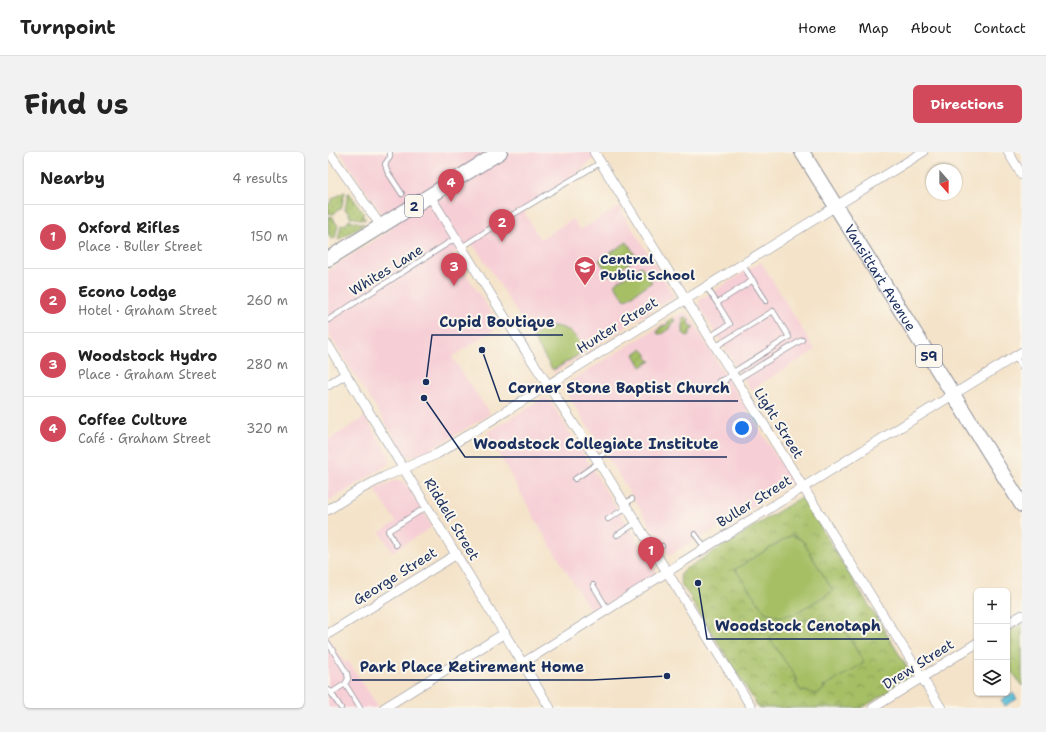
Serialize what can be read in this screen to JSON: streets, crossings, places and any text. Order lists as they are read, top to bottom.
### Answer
{
  "streets": {
    "main road": ["2", "Vansittart Avenue", "59"],
    "street": [
      "Hunter Street",
      "Light Street",
      "Buller Street",
      "Riddell Street",
      "George Street",
      "Drew Street"
    ],
    "lane": ["Whites Lane"]
  },
  "crossings": [
    ["Vansittart Avenue", "Hunter Street"],
    ["Vansittart Avenue", "Buller Street"],
    ["Hunter Street", "Light Street"],
    ["Hunter Street", "Riddell Street"],
    ["Light Street", "Buller Street"],
    ["Light Street", "Drew Street"],
    ["Buller Street", "Riddell Street"],
    ["Riddell Street", "George Street"]
  ],
  "places": {
    "school or university": ["Central Public School"],
    "other": [
      "Corner Stone Baptist Church",
      "Cupid Boutique",
      "Woodstock Collegiate Institute",
      "Woodstock Cenotaph",
      "Park Place Retirement Home"
    ]
  },
  "north": "bottom",
  "page": {
    "header": "Turnpoint",
    "nav": [
      "Home",
      "Map",
      "About",
      "Contact"
    ],
    "title": "Find us",
    "buttons": "Directions",
    "heading": ["Nearby", "4 results"],
    "pins": [
      "4",
      "2",
      "3",
      "1"
    ],
    "list": [
      {
        "mark": "1",
        "name": "Oxford Rifles",
        "note": "Place · Buller Street",
        "value": "150 m"
      },
      {
        "mark": "2",
        "name": "Econo Lodge",
        "note": "Hotel · Graham Street",
        "value": "260 m"
      },
      {
        "mark": "3",
        "name": "Woodstock Hydro",
        "note": "Place · Graham Street",
        "value": "280 m"
      },
      {
        "mark": "4",
        "name": "Coffee Culture",
        "note": "Café · Graham Street",
        "value": "320 m"
      }
    ],
    "map_buttons": ["+", "−"]
  }
}
